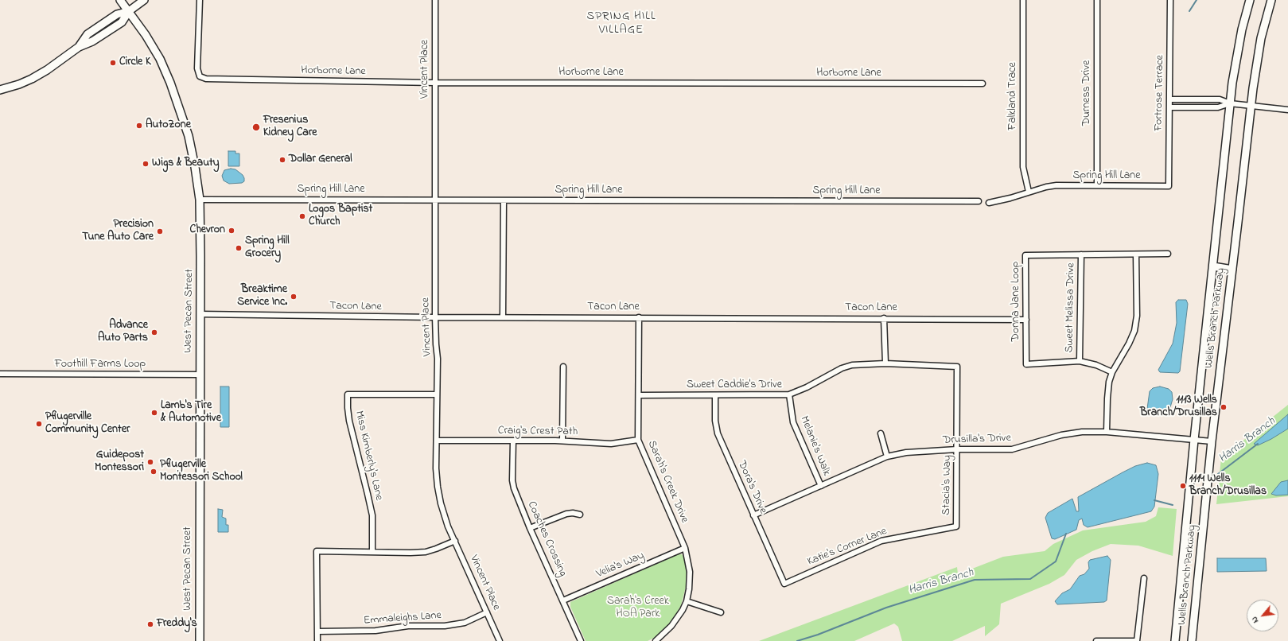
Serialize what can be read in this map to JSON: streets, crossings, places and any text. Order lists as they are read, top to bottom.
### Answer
{
  "streets": {
    "main road": ["West Pecan Street", "Wells Branch Parkway"],
    "street": [
      "Vincent Place",
      "Horborne Lane",
      "Durness Drive",
      "Fortrose Terrace",
      "Falkland Trace",
      "Spring Hill Lane",
      "Donna Jane Loop",
      "Tacon Lane",
      "Sweet Melissa Drive",
      "Foothill Farms Loop",
      "Sweet Caddie's Drive",
      "Craig's Crest Path",
      "Drusilla's Drive",
      "Melanie's Walk",
      "Miss Kimberly's Lane",
      "Sarah's Creek Drive",
      "Stacia's Way",
      "Dora's Drive",
      "Coaches Crossing",
      "Katie's Corner Lane",
      "Velia's Way",
      "Emmaleighs Lane"
    ]
  },
  "crossings": [
    ["Vincent Place", "Horborne Lane"],
    ["Vincent Place", "Spring Hill Lane"],
    ["Vincent Place", "Tacon Lane"],
    ["Vincent Place", "Craig's Crest Path"],
    ["Vincent Place", "Miss Kimberly's Lane"],
    ["Vincent Place", "Emmaleighs Lane"],
    ["Durness Drive", "Spring Hill Lane"],
    ["Fortrose Terrace", "Spring Hill Lane"],
    ["Falkland Trace", "Spring Hill Lane"],
    ["Spring Hill Lane", "West Pecan Street"],
    ["Donna Jane Loop", "Tacon Lane"],
    ["Donna Jane Loop", "Sweet Melissa Drive"],
    ["Tacon Lane", "West Pecan Street"],
    ["Tacon Lane", "Sarah's Creek Drive"],
    ["West Pecan Street", "Foothill Farms Loop"],
    ["Wells Branch Parkway", "Drusilla's Drive"],
    ["Sweet Caddie's Drive", "Melanie's Walk"],
    ["Sweet Caddie's Drive", "Sarah's Creek Drive"],
    ["Sweet Caddie's Drive", "Stacia's Way"],
    ["Sweet Caddie's Drive", "Dora's Drive"],
    ["Craig's Crest Path", "Sarah's Creek Drive"],
    ["Craig's Crest Path", "Coaches Crossing"],
    ["Drusilla's Drive", "Melanie's Walk"],
    ["Drusilla's Drive", "Stacia's Way"],
    ["Drusilla's Drive", "Dora's Drive"],
    ["Sarah's Creek Drive", "Velia's Way"],
    ["Stacia's Way", "Katie's Corner Lane"],
    ["Dora's Drive", "Katie's Corner Lane"],
    ["Coaches Crossing", "Velia's Way"]
  ],
  "districts": ["SPRING HILL VILLAGE"],
  "water": ["Harris Branch"],
  "parks": ["Sarah's Creek HOA Park"],
  "places": [
    "Circle K",
    "AutoZone",
    "Fresenius Kidney Care",
    "Dollar General",
    "Wigs & Beauty",
    "Logos Baptist Church",
    "Chevron",
    "Precision Tune Auto Care",
    "Spring Hill Grocery",
    "Breaktime Service Inc.",
    "Advance Auto Parts",
    "1113 Wells Branch/Drusillas",
    "Lamb's Tire & Automotive",
    "Pflugerville Community Center",
    "Guidepost Montessori",
    "Pflugerville Montessori School",
    "1114 Wells Branch/Drusillas",
    "Freddy's"
  ],
  "north": "bottom left"
}
